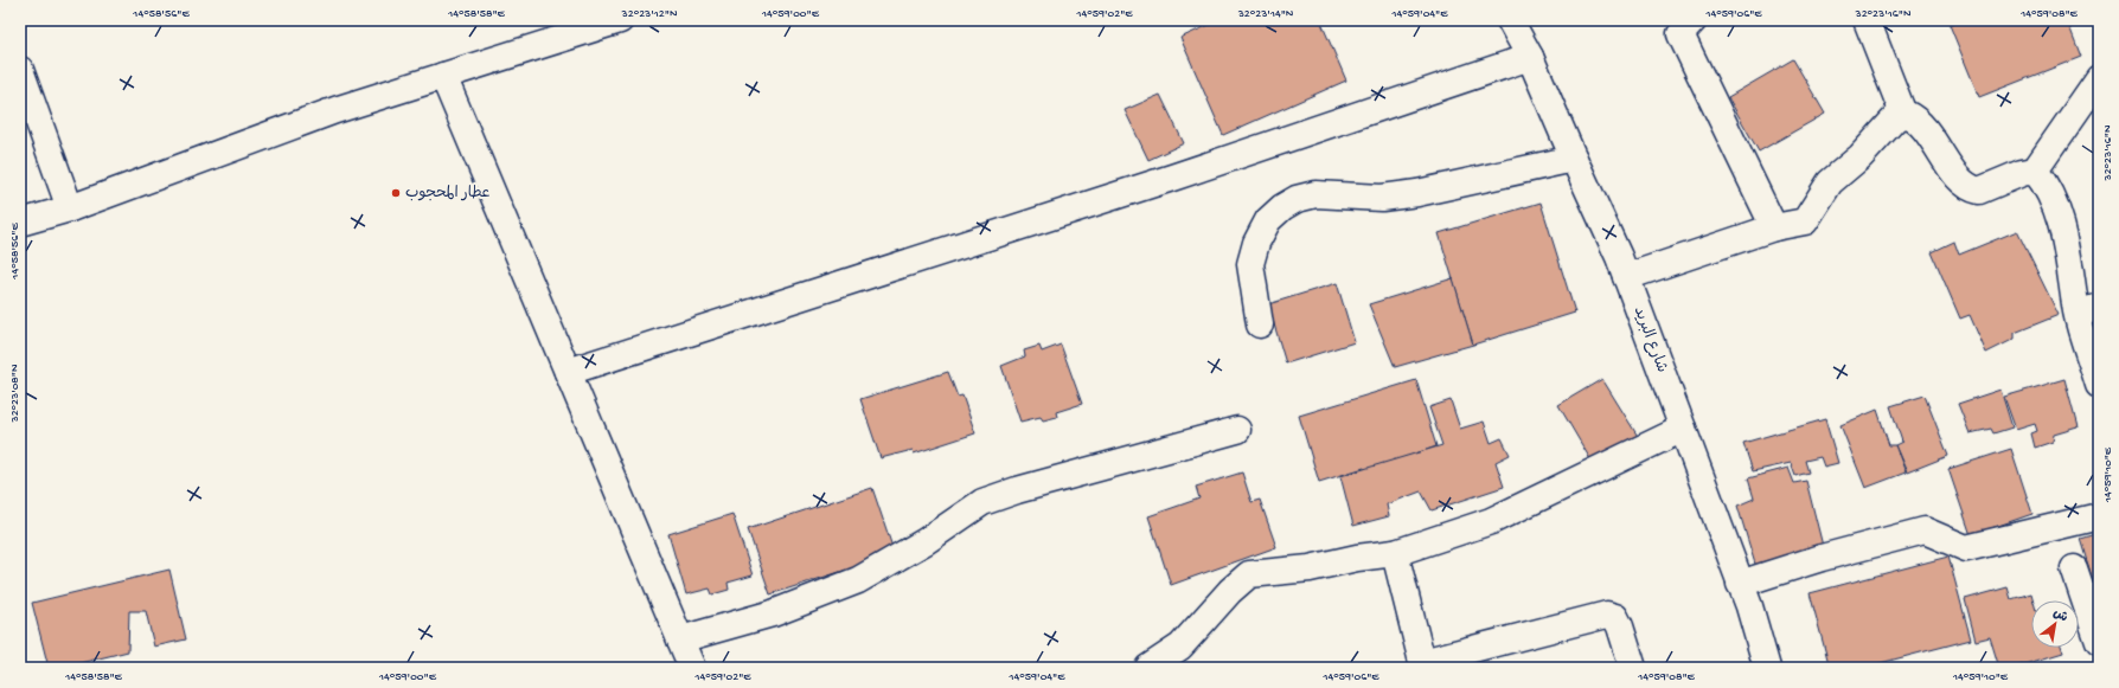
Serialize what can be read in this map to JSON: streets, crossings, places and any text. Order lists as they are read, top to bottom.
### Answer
{
  "streets": {
    "street": ["شارع البريد"]
  },
  "places": ["عطار المحجوب"],
  "north": "top right",
  "coordinates": [
    "14°58'56\"E",
    "14°58'58\"E",
    "32°23'12\"N",
    "14°59'00\"E",
    "14°59'02\"E",
    "32°23'14\"N",
    "14°59'04\"E",
    "14°59'06\"E",
    "32°23'16\"N",
    "14°59'08\"E",
    "32°23'08\"N",
    "14°59'10\"E"
  ]
}
